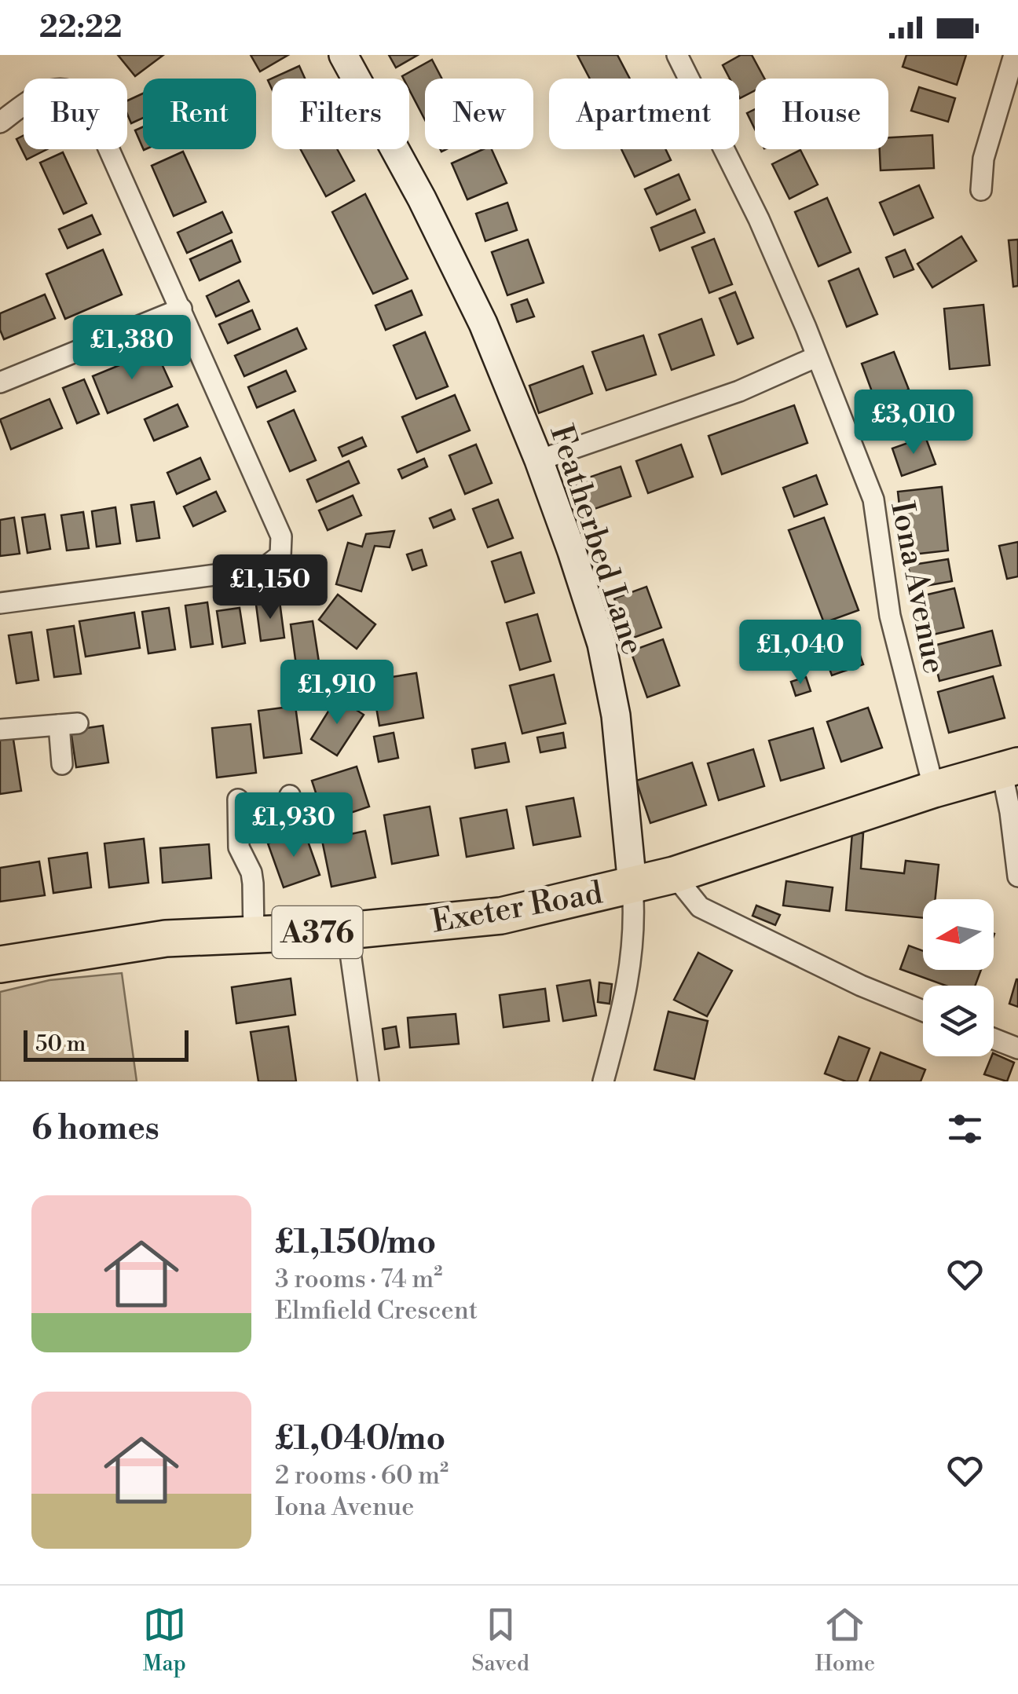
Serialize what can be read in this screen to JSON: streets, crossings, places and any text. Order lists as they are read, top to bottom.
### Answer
{
  "streets": {
    "highway": ["Exeter Road", "A376"],
    "street": ["Featherbed Lane", "Iona Avenue"]
  },
  "crossings": [
    ["Featherbed Lane", "Exeter Road"],
    ["Iona Avenue", "Exeter Road"]
  ],
  "scale_bar": "50 m",
  "north": "left",
  "page": {
    "status": "22:22",
    "chip": [
      "Buy",
      "Rent",
      "Filters",
      "New",
      "Apartment",
      "House"
    ],
    "price": [
      "£1,380",
      "£3,010",
      "£1,150",
      "£1,040",
      "£1,910",
      "£1,930"
    ],
    "scale": "50 m",
    "heading": "6 homes",
    "list": [
      {
        "name": "£1,150/mo",
        "note": "3 rooms · 74 m² · Elmfield Crescent"
      },
      {
        "name": "£1,040/mo",
        "note": "2 rooms · 60 m² · Iona Avenue"
      }
    ],
    "tabs": ["Map", "Saved", "Home"]
  }
}
